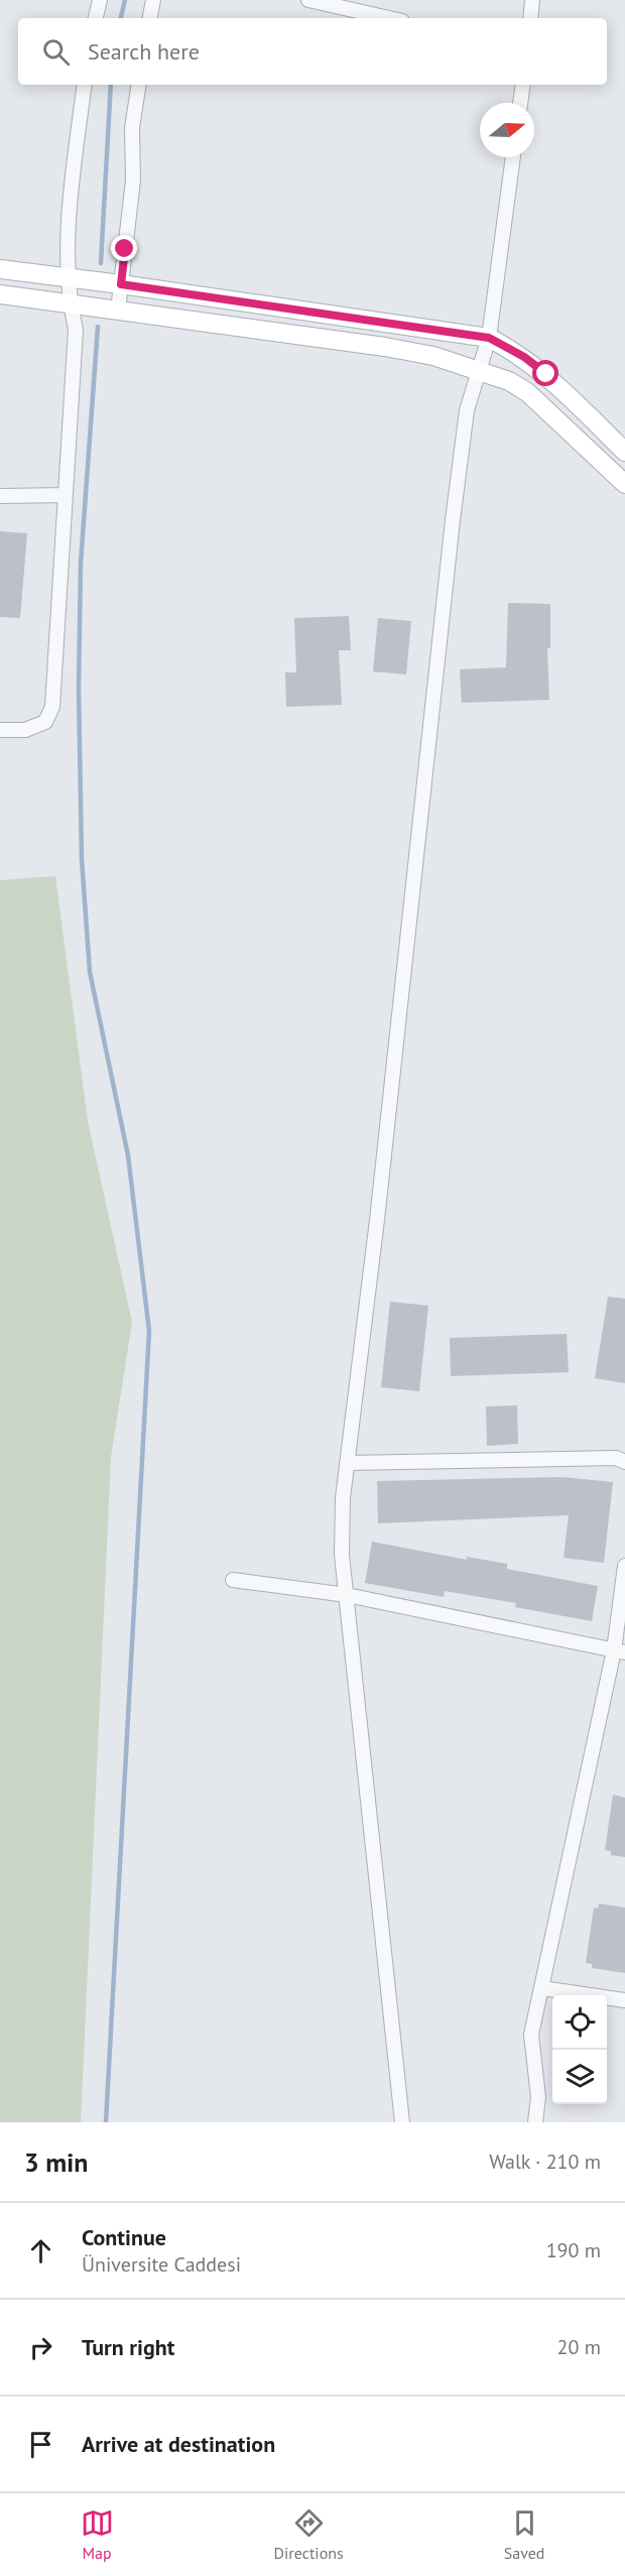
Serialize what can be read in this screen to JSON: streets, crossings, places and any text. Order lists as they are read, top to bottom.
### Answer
{
  "north": "right",
  "page": {
    "search": "Search here",
    "heading": ["3 min", "Walk · 210 m"],
    "list": [
      ["Continue", "Üniversite Caddesi", "190 m"],
      ["Turn right", "20 m"],
      "Arrive at destination"
    ],
    "nav": ["Map", "Directions", "Saved"]
  }
}
